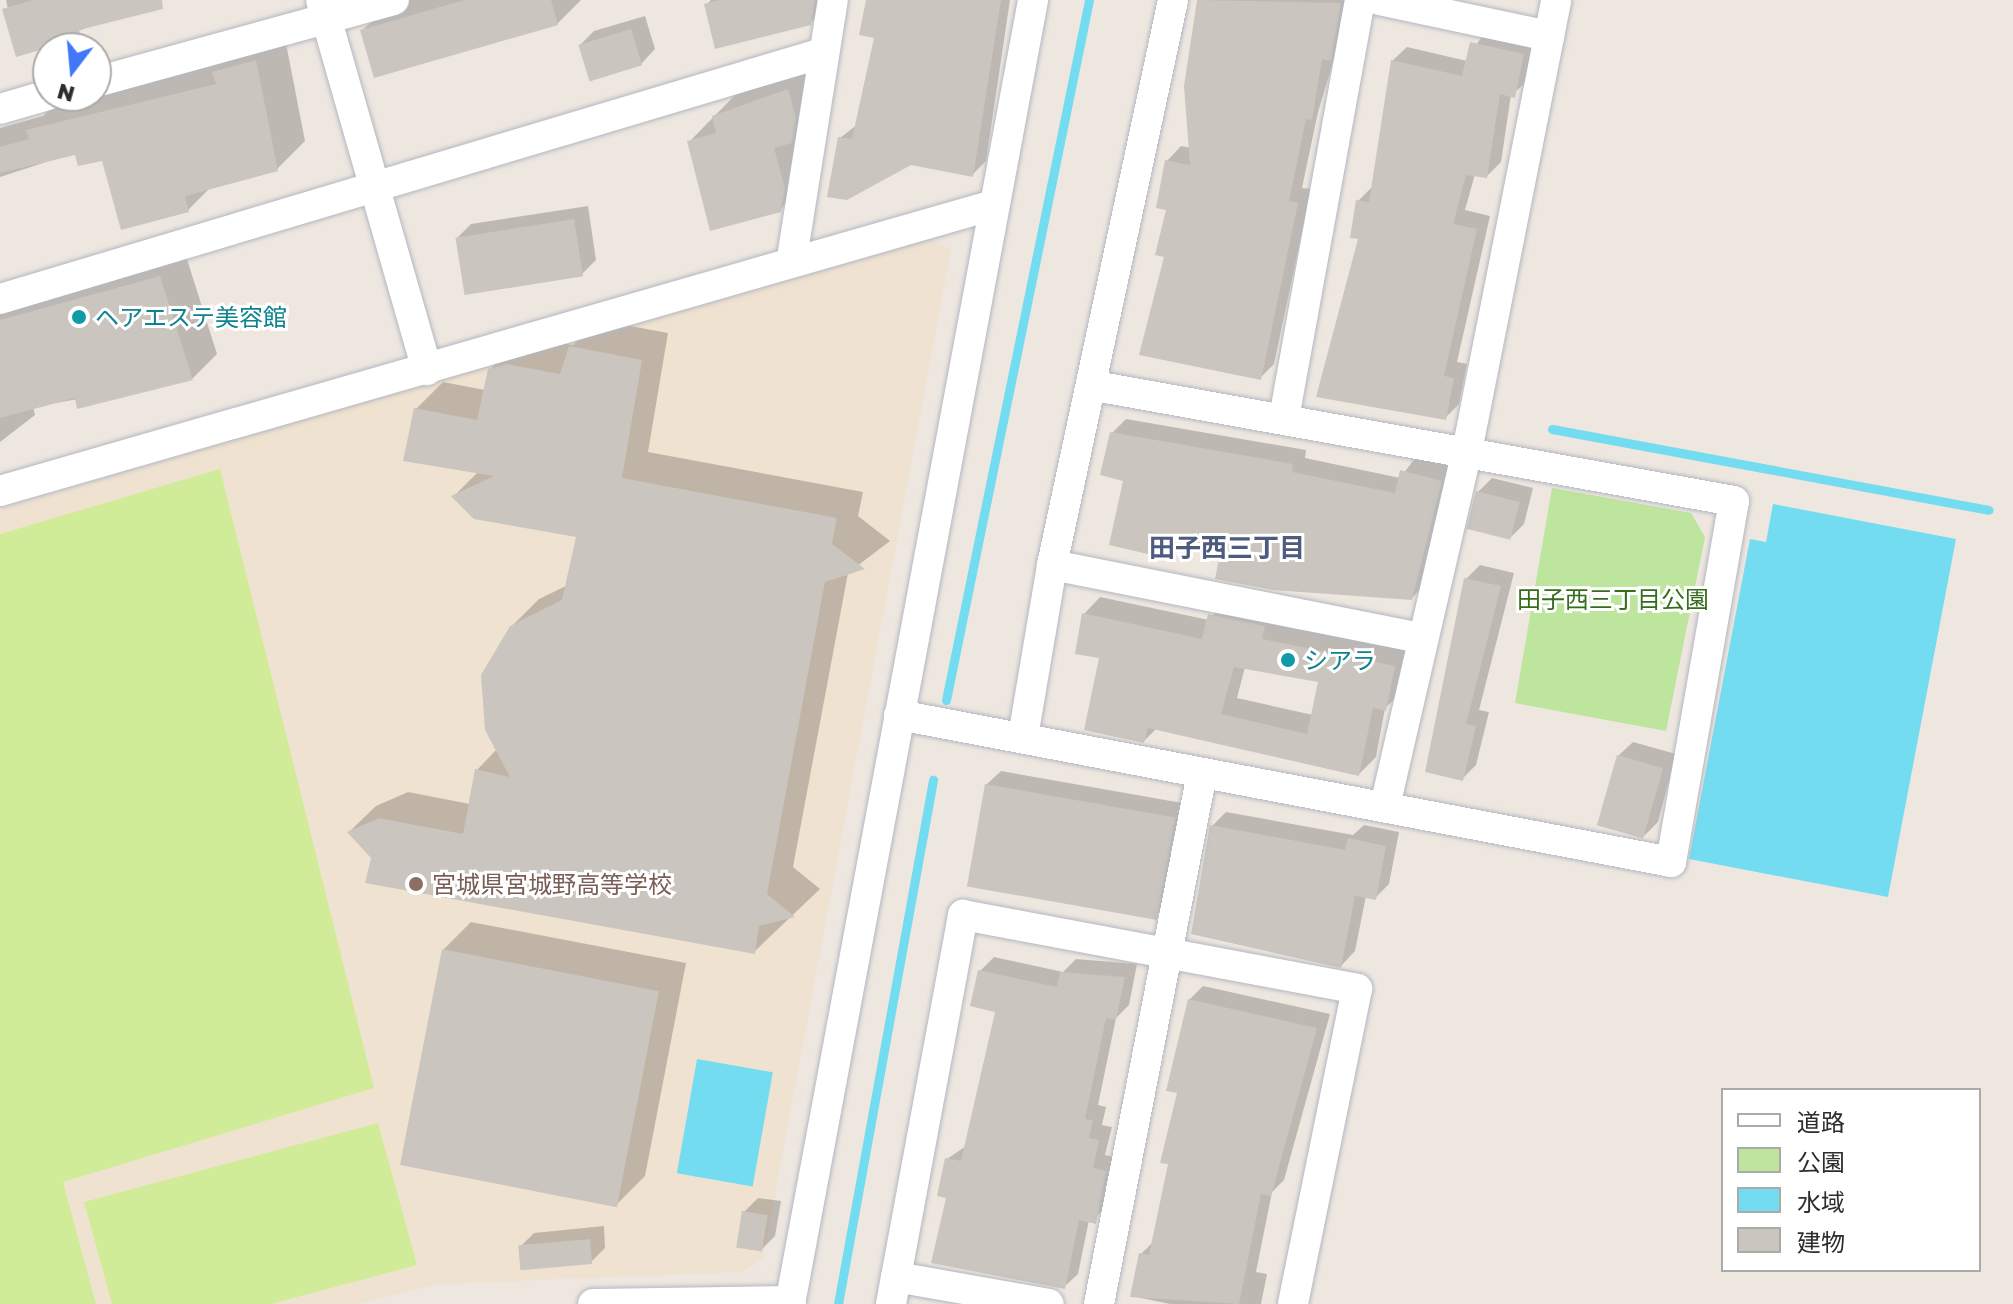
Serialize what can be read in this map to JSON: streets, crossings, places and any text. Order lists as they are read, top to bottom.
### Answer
{
  "districts": ["田子西三丁目"],
  "parks": ["田子西三丁目公園"],
  "places": ["ヘアエステ美容館", "シアラ", "宮城県宮城野高等学校"],
  "legend": [
    "道路",
    "公園",
    "水域",
    "建物"
  ],
  "north": "bottom"
}
